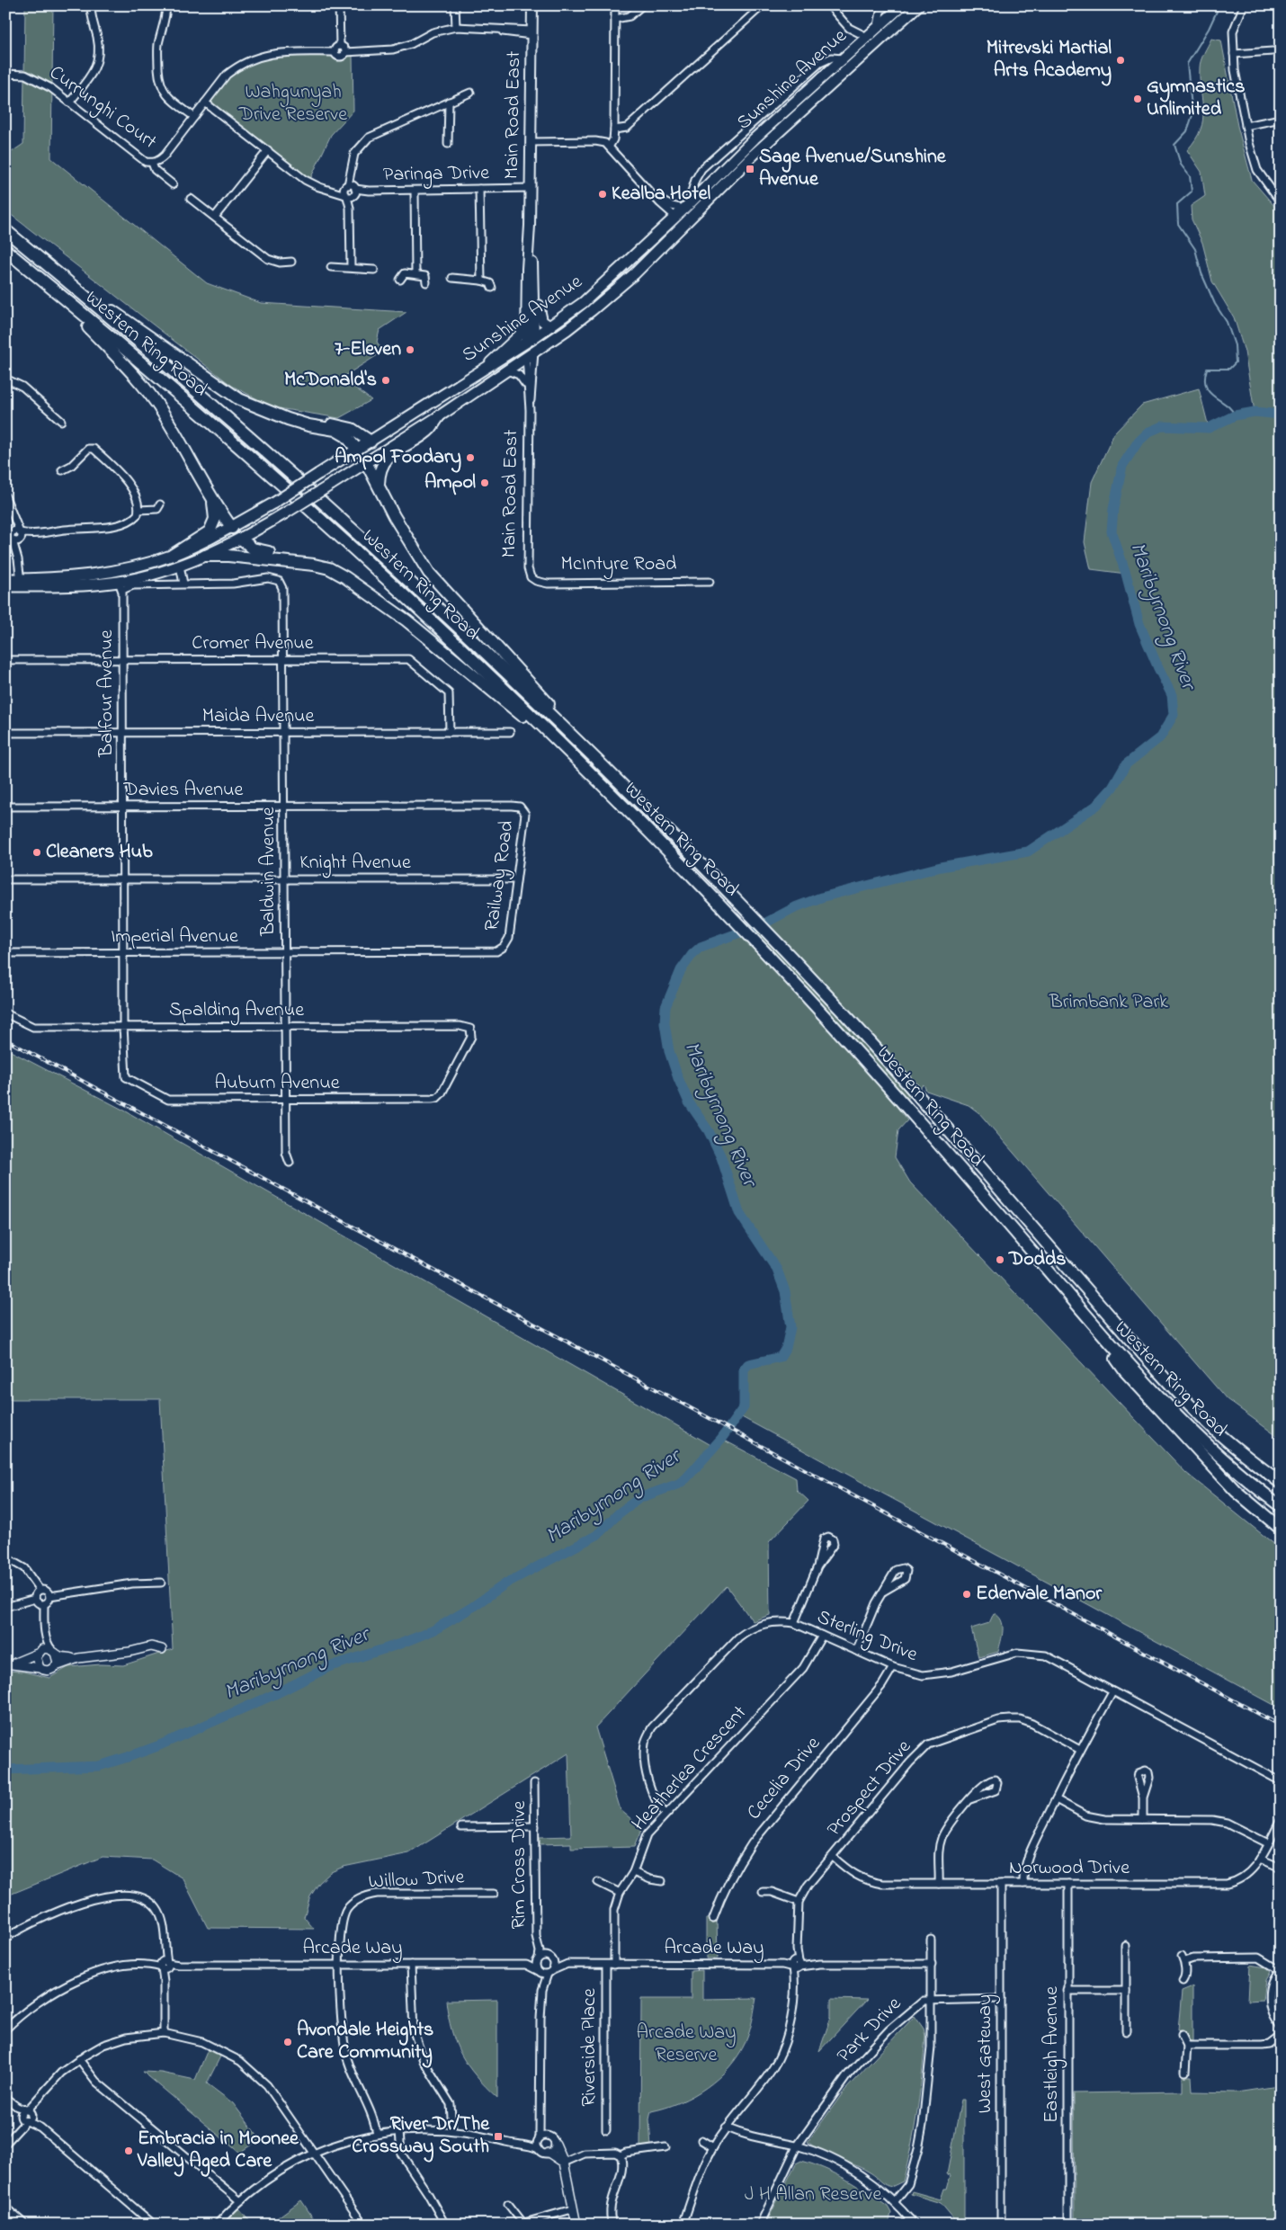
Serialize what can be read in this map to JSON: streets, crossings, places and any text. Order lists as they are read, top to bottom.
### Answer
{
  "streets": {
    "highway": ["Western Ring Road"],
    "main road": ["Sunshine Avenue", "Main Road East"],
    "street": [
      "Currunghi Court",
      "Paringa Drive",
      "McIntyre Road",
      "Cromer Avenue",
      "Balfour Avenue",
      "Maida Avenue",
      "Davies Avenue",
      "Knight Avenue",
      "Baldwin Avenue",
      "Railway Road",
      "Imperial Avenue",
      "Spalding Avenue",
      "Auburn Avenue",
      "Sterling Drive",
      "Heatherlea Crescent",
      "Cecelia Drive",
      "Prospect Drive",
      "Rim Cross Drive",
      "Norwood Drive",
      "Willow Drive",
      "Arcade Way",
      "Park Drive",
      "Riverside Place",
      "West Gateway",
      "Eastleigh Avenue"
    ]
  },
  "crossings": [
    ["Sunshine Avenue", "Main Road East"],
    ["Main Road East", "Paringa Drive"],
    ["Main Road East", "McIntyre Road"],
    ["Cromer Avenue", "Balfour Avenue"],
    ["Cromer Avenue", "Maida Avenue"],
    ["Cromer Avenue", "Baldwin Avenue"],
    ["Balfour Avenue", "Maida Avenue"],
    ["Balfour Avenue", "Davies Avenue"],
    ["Balfour Avenue", "Knight Avenue"],
    ["Balfour Avenue", "Imperial Avenue"],
    ["Balfour Avenue", "Spalding Avenue"],
    ["Balfour Avenue", "Auburn Avenue"],
    ["Maida Avenue", "Baldwin Avenue"],
    ["Davies Avenue", "Baldwin Avenue"],
    ["Davies Avenue", "Railway Road"],
    ["Knight Avenue", "Baldwin Avenue"],
    ["Knight Avenue", "Railway Road"],
    ["Baldwin Avenue", "Imperial Avenue"],
    ["Baldwin Avenue", "Spalding Avenue"],
    ["Baldwin Avenue", "Auburn Avenue"],
    ["Railway Road", "Imperial Avenue"],
    ["Spalding Avenue", "Auburn Avenue"],
    ["Sterling Drive", "Heatherlea Crescent"],
    ["Sterling Drive", "Cecelia Drive"],
    ["Heatherlea Crescent", "Arcade Way"],
    ["Prospect Drive", "Norwood Drive"],
    ["Prospect Drive", "Arcade Way"],
    ["Rim Cross Drive", "Arcade Way"],
    ["Norwood Drive", "West Gateway"],
    ["Norwood Drive", "Eastleigh Avenue"],
    ["Willow Drive", "Arcade Way"],
    ["Arcade Way", "Riverside Place"]
  ],
  "water": ["Maribyrnong River"],
  "parks": [
    "Wahgunyah Drive Reserve",
    "Brimbank Park",
    "Arcade Way Reserve",
    "J H Allan Reserve"
  ],
  "places": {
    "other": [
      "Mitrevski Martial Arts Academy",
      "Gymnastics Unlimited",
      "Kealba Hotel",
      "7-Eleven",
      "McDonald's",
      "Ampol Foodary",
      "Ampol",
      "Cleaners Hub",
      "Dodds",
      "Edenvale Manor",
      "Avondale Heights Care Community",
      "Embracia in Moonee Valley Aged Care"
    ],
    "transit": ["Sage Avenue/Sunshine Avenue", "River Dr/The Crossway South"]
  }
}
